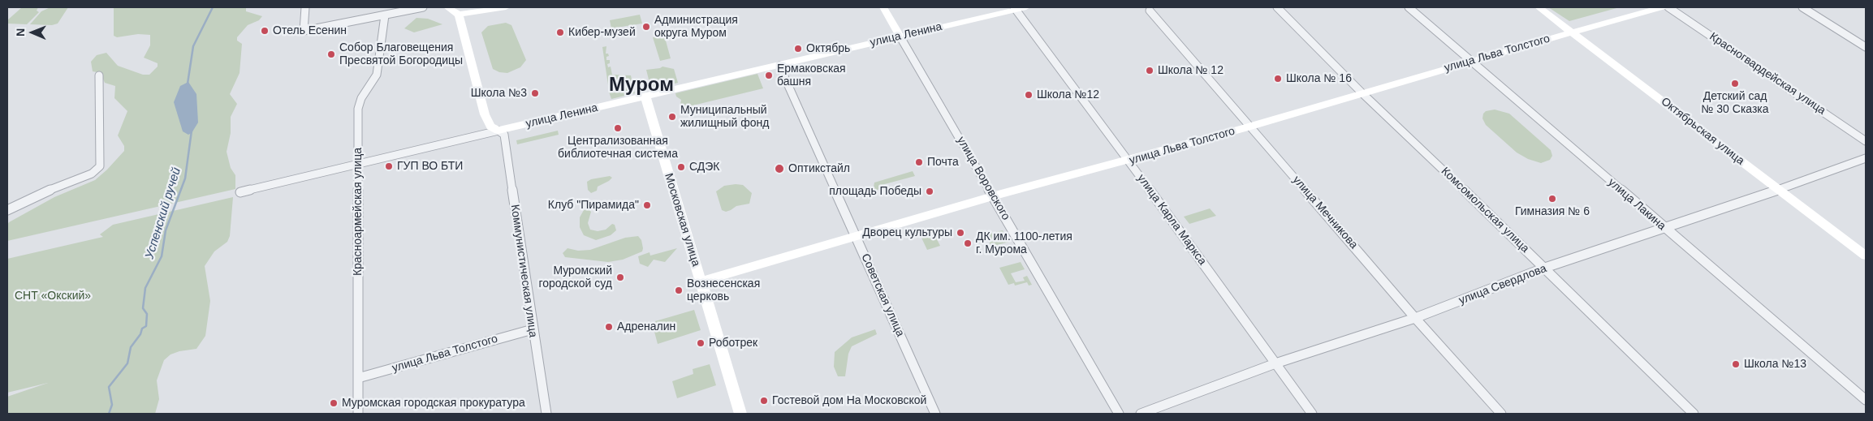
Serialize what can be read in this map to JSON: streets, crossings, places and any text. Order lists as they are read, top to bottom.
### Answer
{
  "streets": {
    "street": [
      "улица Ленина",
      "улица Льва Толстого",
      "Красногвардейская улица",
      "Октябрьская улица",
      "улица Воровского",
      "улица Лакина",
      "Комсомольская улица",
      "Красноармейская улица",
      "улица Мечникова",
      "Московская улица",
      "улица Карла Маркса",
      "Коммунистическая улица",
      "улица Свердлова",
      "Советская улица"
    ]
  },
  "crossings": [
    ["улица Ленина", "улица Воровского"],
    ["улица Ленина", "Красноармейская улица"],
    ["улица Ленина", "Московская улица"],
    ["улица Ленина", "улица Карла Маркса"],
    ["улица Ленина", "Коммунистическая улица"],
    ["улица Ленина", "Советская улица"],
    ["улица Льва Толстого", "Октябрьская улица"],
    ["улица Льва Толстого", "улица Воровского"],
    ["улица Льва Толстого", "улица Лакина"],
    ["улица Льва Толстого", "Комсомольская улица"],
    ["улица Льва Толстого", "Красноармейская улица"],
    ["улица Льва Толстого", "улица Мечникова"],
    ["улица Льва Толстого", "Московская улица"],
    ["улица Льва Толстого", "улица Карла Маркса"],
    ["улица Льва Толстого", "Коммунистическая улица"],
    ["улица Льва Толстого", "Советская улица"],
    ["Октябрьская улица", "улица Свердлова"],
    ["улица Лакина", "улица Свердлова"],
    ["Комсомольская улица", "улица Свердлова"],
    ["улица Мечникова", "улица Свердлова"],
    ["улица Карла Маркса", "улица Свердлова"]
  ],
  "districts": ["Муром"],
  "water": ["Успенский ручей"],
  "parks": ["СНТ «Окский»"],
  "places": [
    "Администрация округа Муром",
    "Отель Есенин",
    "Кибер-музей",
    "Октябрь",
    "Собор Благовещения Пресвятой Богородицы",
    "Школа № 12",
    "Ермаковская башня",
    "Школа № 16",
    "Детский сад № 30 Сказка",
    "Школа №3",
    "Школа №12",
    "Муниципальный жилищный фонд",
    "Централизованная библиотечная система",
    "Почта",
    "ГУП ВО БТИ",
    "СДЭК",
    "Оптикстайл",
    "площадь Победы",
    "Гимназия № 6",
    "Клуб \"Пирамида\"",
    "Дворец культуры",
    "ДК им. 1100-летия г. Мурома",
    "Муромский городской суд",
    "Вознесенская церковь",
    "Адреналин",
    "Роботрек",
    "Школа №13",
    "Гостевой дом На Московской",
    "Муромская городская прокуратура"
  ],
  "north": "left"
}
